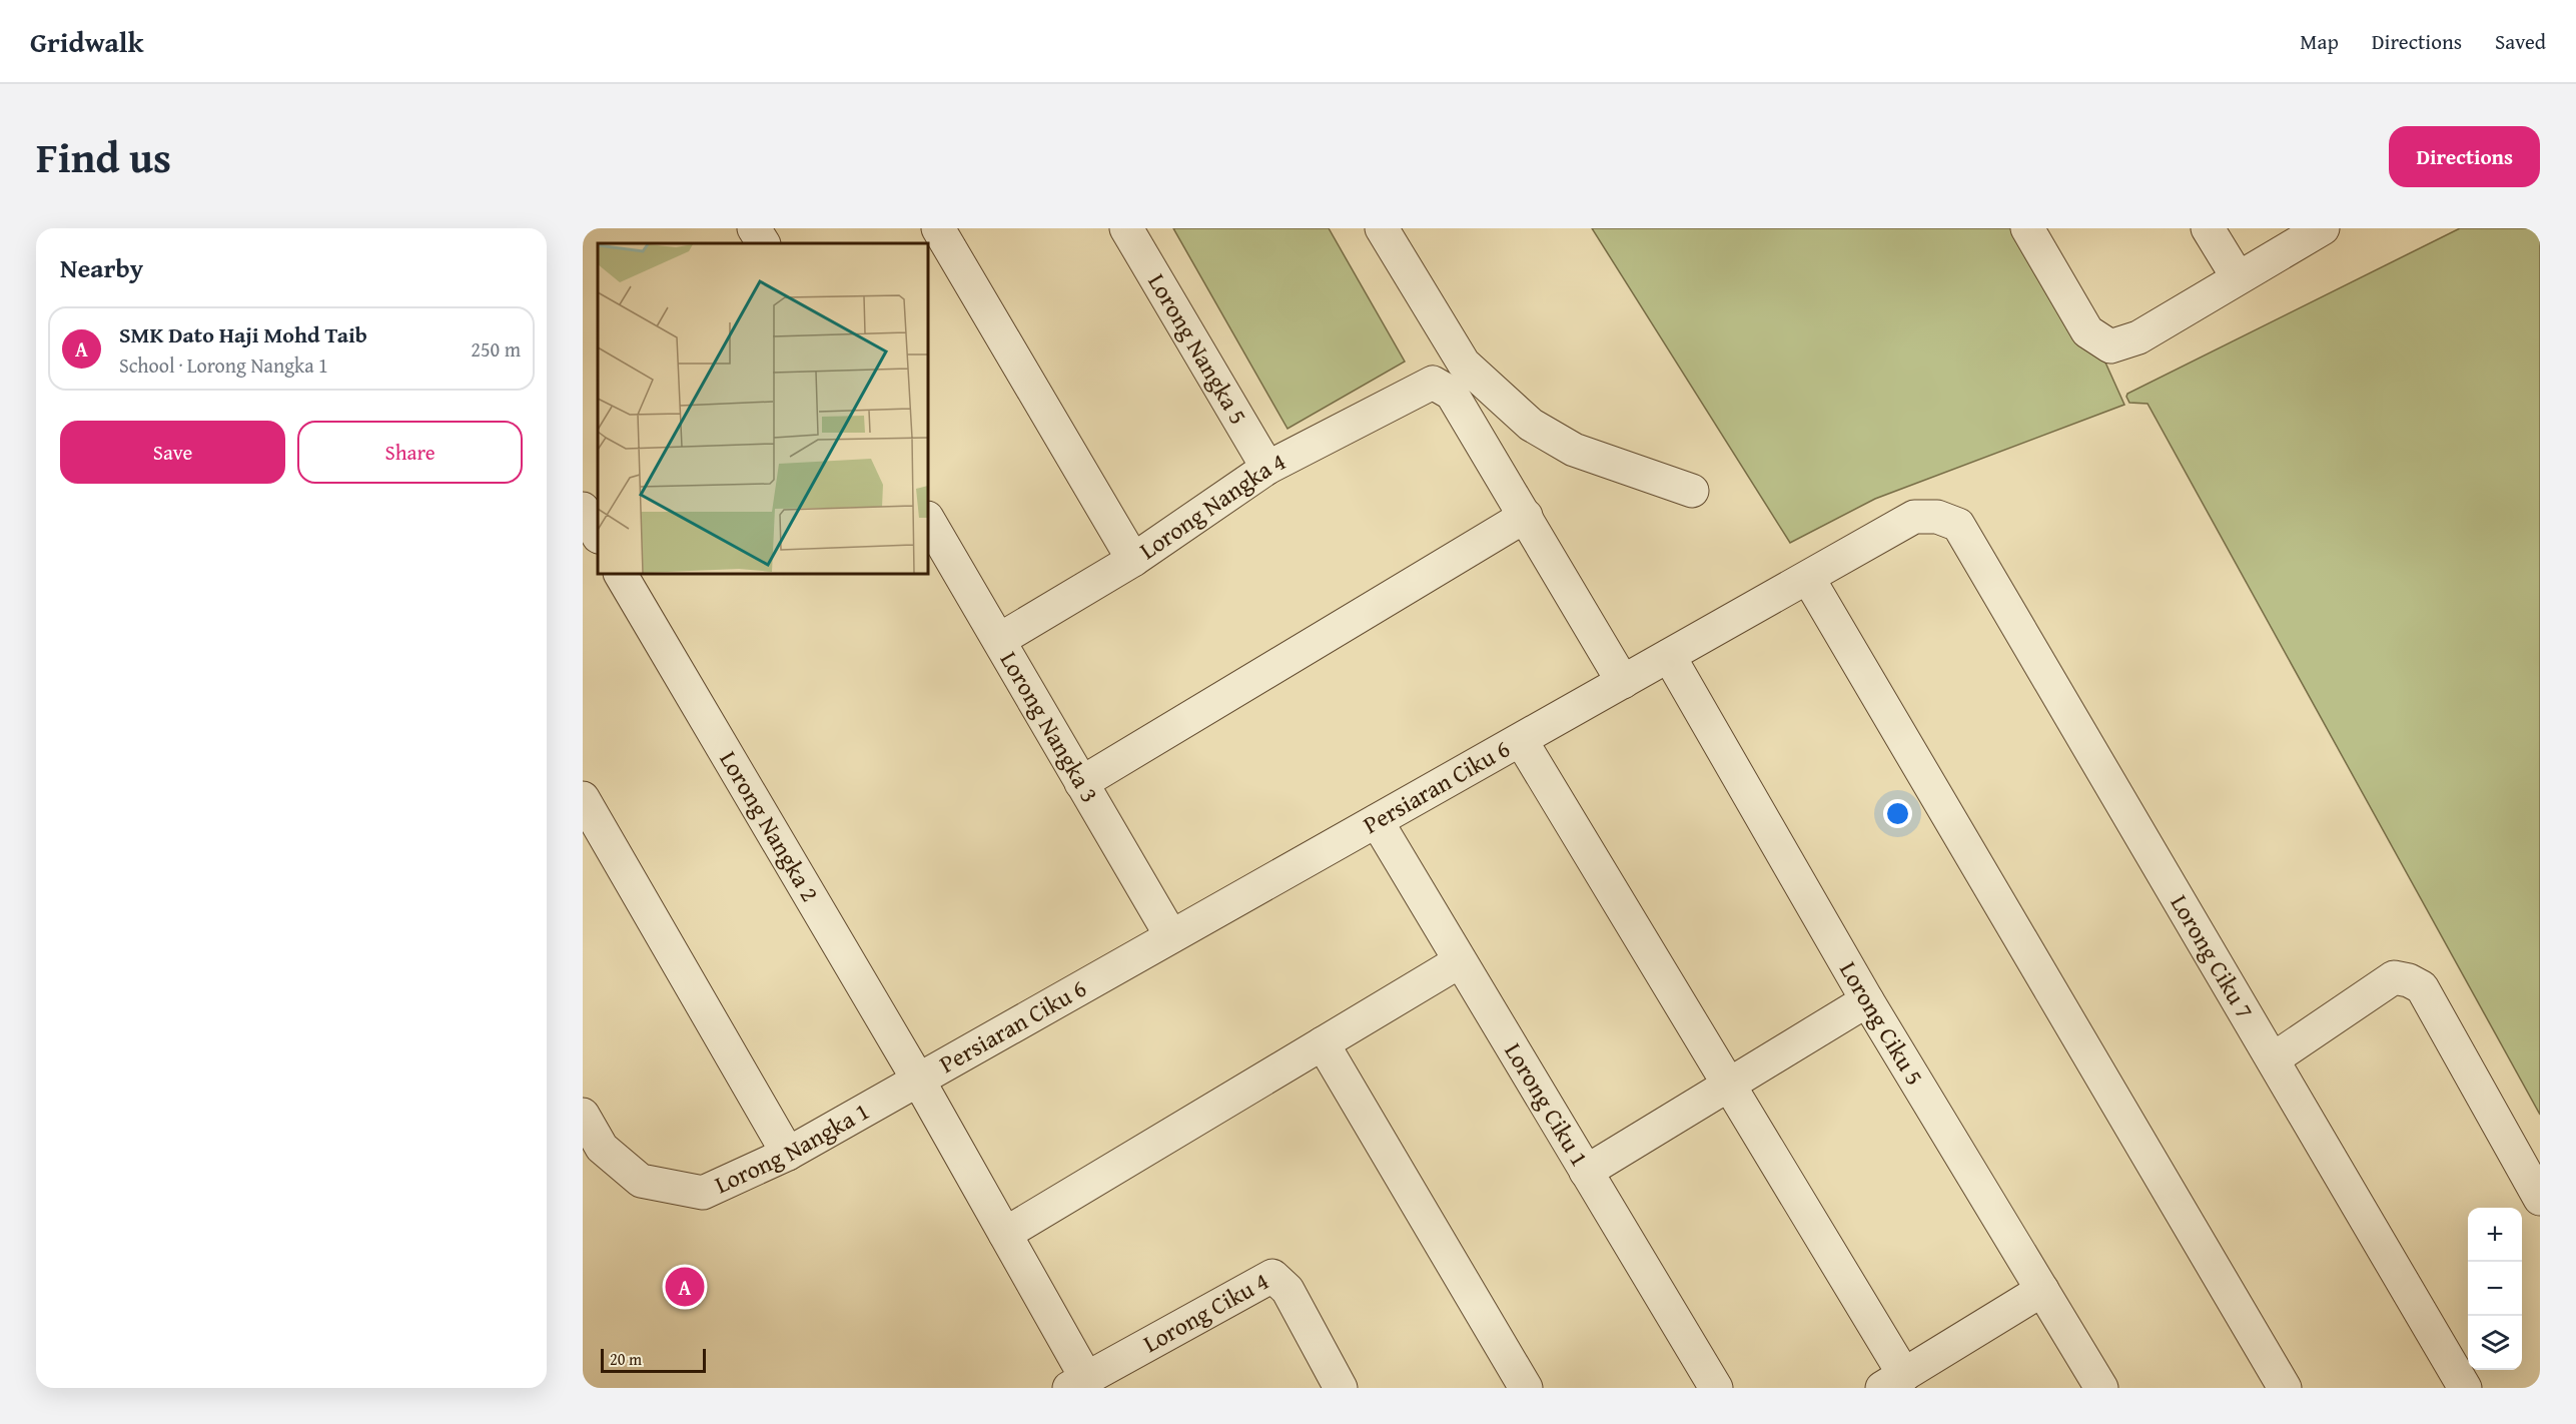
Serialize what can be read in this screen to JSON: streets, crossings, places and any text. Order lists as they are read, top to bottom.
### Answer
{
  "streets": {
    "street": [
      "Lorong Nangka 5",
      "Lorong Nangka 4",
      "Lorong Nangka 3",
      "Persiaran Ciku 6",
      "Lorong Nangka 2",
      "Lorong Ciku 7",
      "Lorong Ciku 5",
      "Lorong Ciku 1",
      "Lorong Nangka 1",
      "Lorong Ciku 4"
    ]
  },
  "crossings": [
    ["Lorong Nangka 5", "Lorong Nangka 4"],
    ["Lorong Nangka 4", "Lorong Nangka 3"],
    ["Lorong Nangka 3", "Persiaran Ciku 6"],
    ["Persiaran Ciku 6", "Lorong Nangka 2"],
    ["Persiaran Ciku 6", "Lorong Ciku 7"],
    ["Persiaran Ciku 6", "Lorong Ciku 5"],
    ["Persiaran Ciku 6", "Lorong Ciku 1"],
    ["Persiaran Ciku 6", "Lorong Nangka 1"],
    ["Lorong Nangka 2", "Lorong Nangka 1"],
    ["Lorong Nangka 2", "Lorong Ciku 4"]
  ],
  "scale_bar": "20 m",
  "page": {
    "header": "Gridwalk",
    "nav": ["Map", "Directions", "Saved"],
    "title": "Find us",
    "buttons": [
      "Directions",
      ["Save", "Share"]
    ],
    "heading": "Nearby",
    "list": [
      {
        "mark": "A",
        "name": "SMK Dato Haji Mohd Taib",
        "note": "School · Lorong Nangka 1",
        "value": "250 m"
      }
    ],
    "map_buttons": ["+", "−"],
    "pins": "A",
    "scale": "20 m"
  }
}
